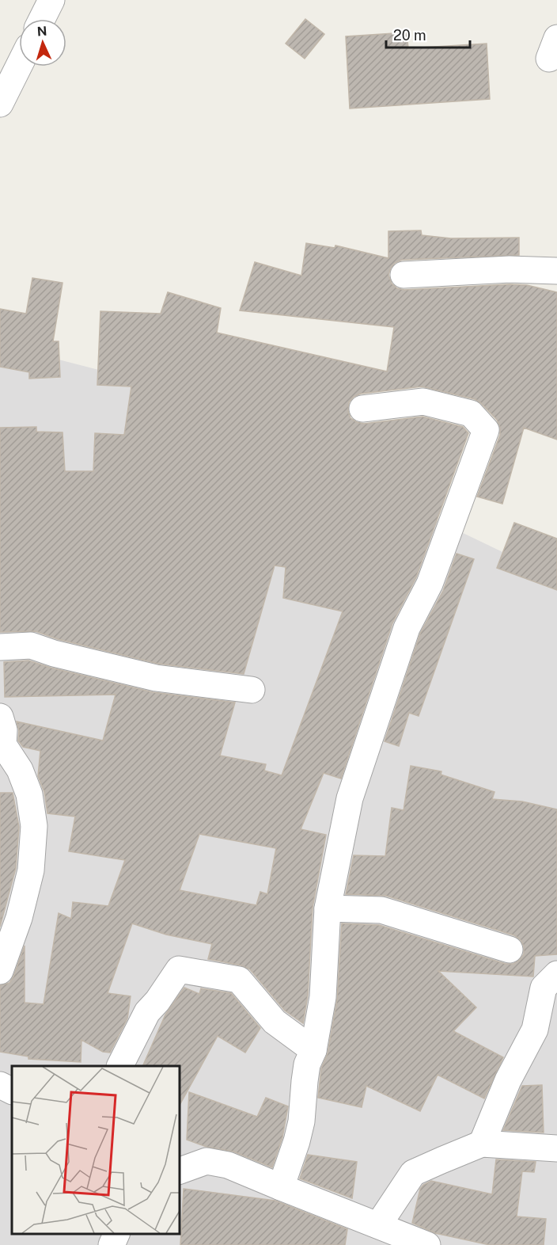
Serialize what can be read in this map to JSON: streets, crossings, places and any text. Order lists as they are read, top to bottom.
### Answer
{
  "scale_bar": "20 m",
  "north": "top"
}
